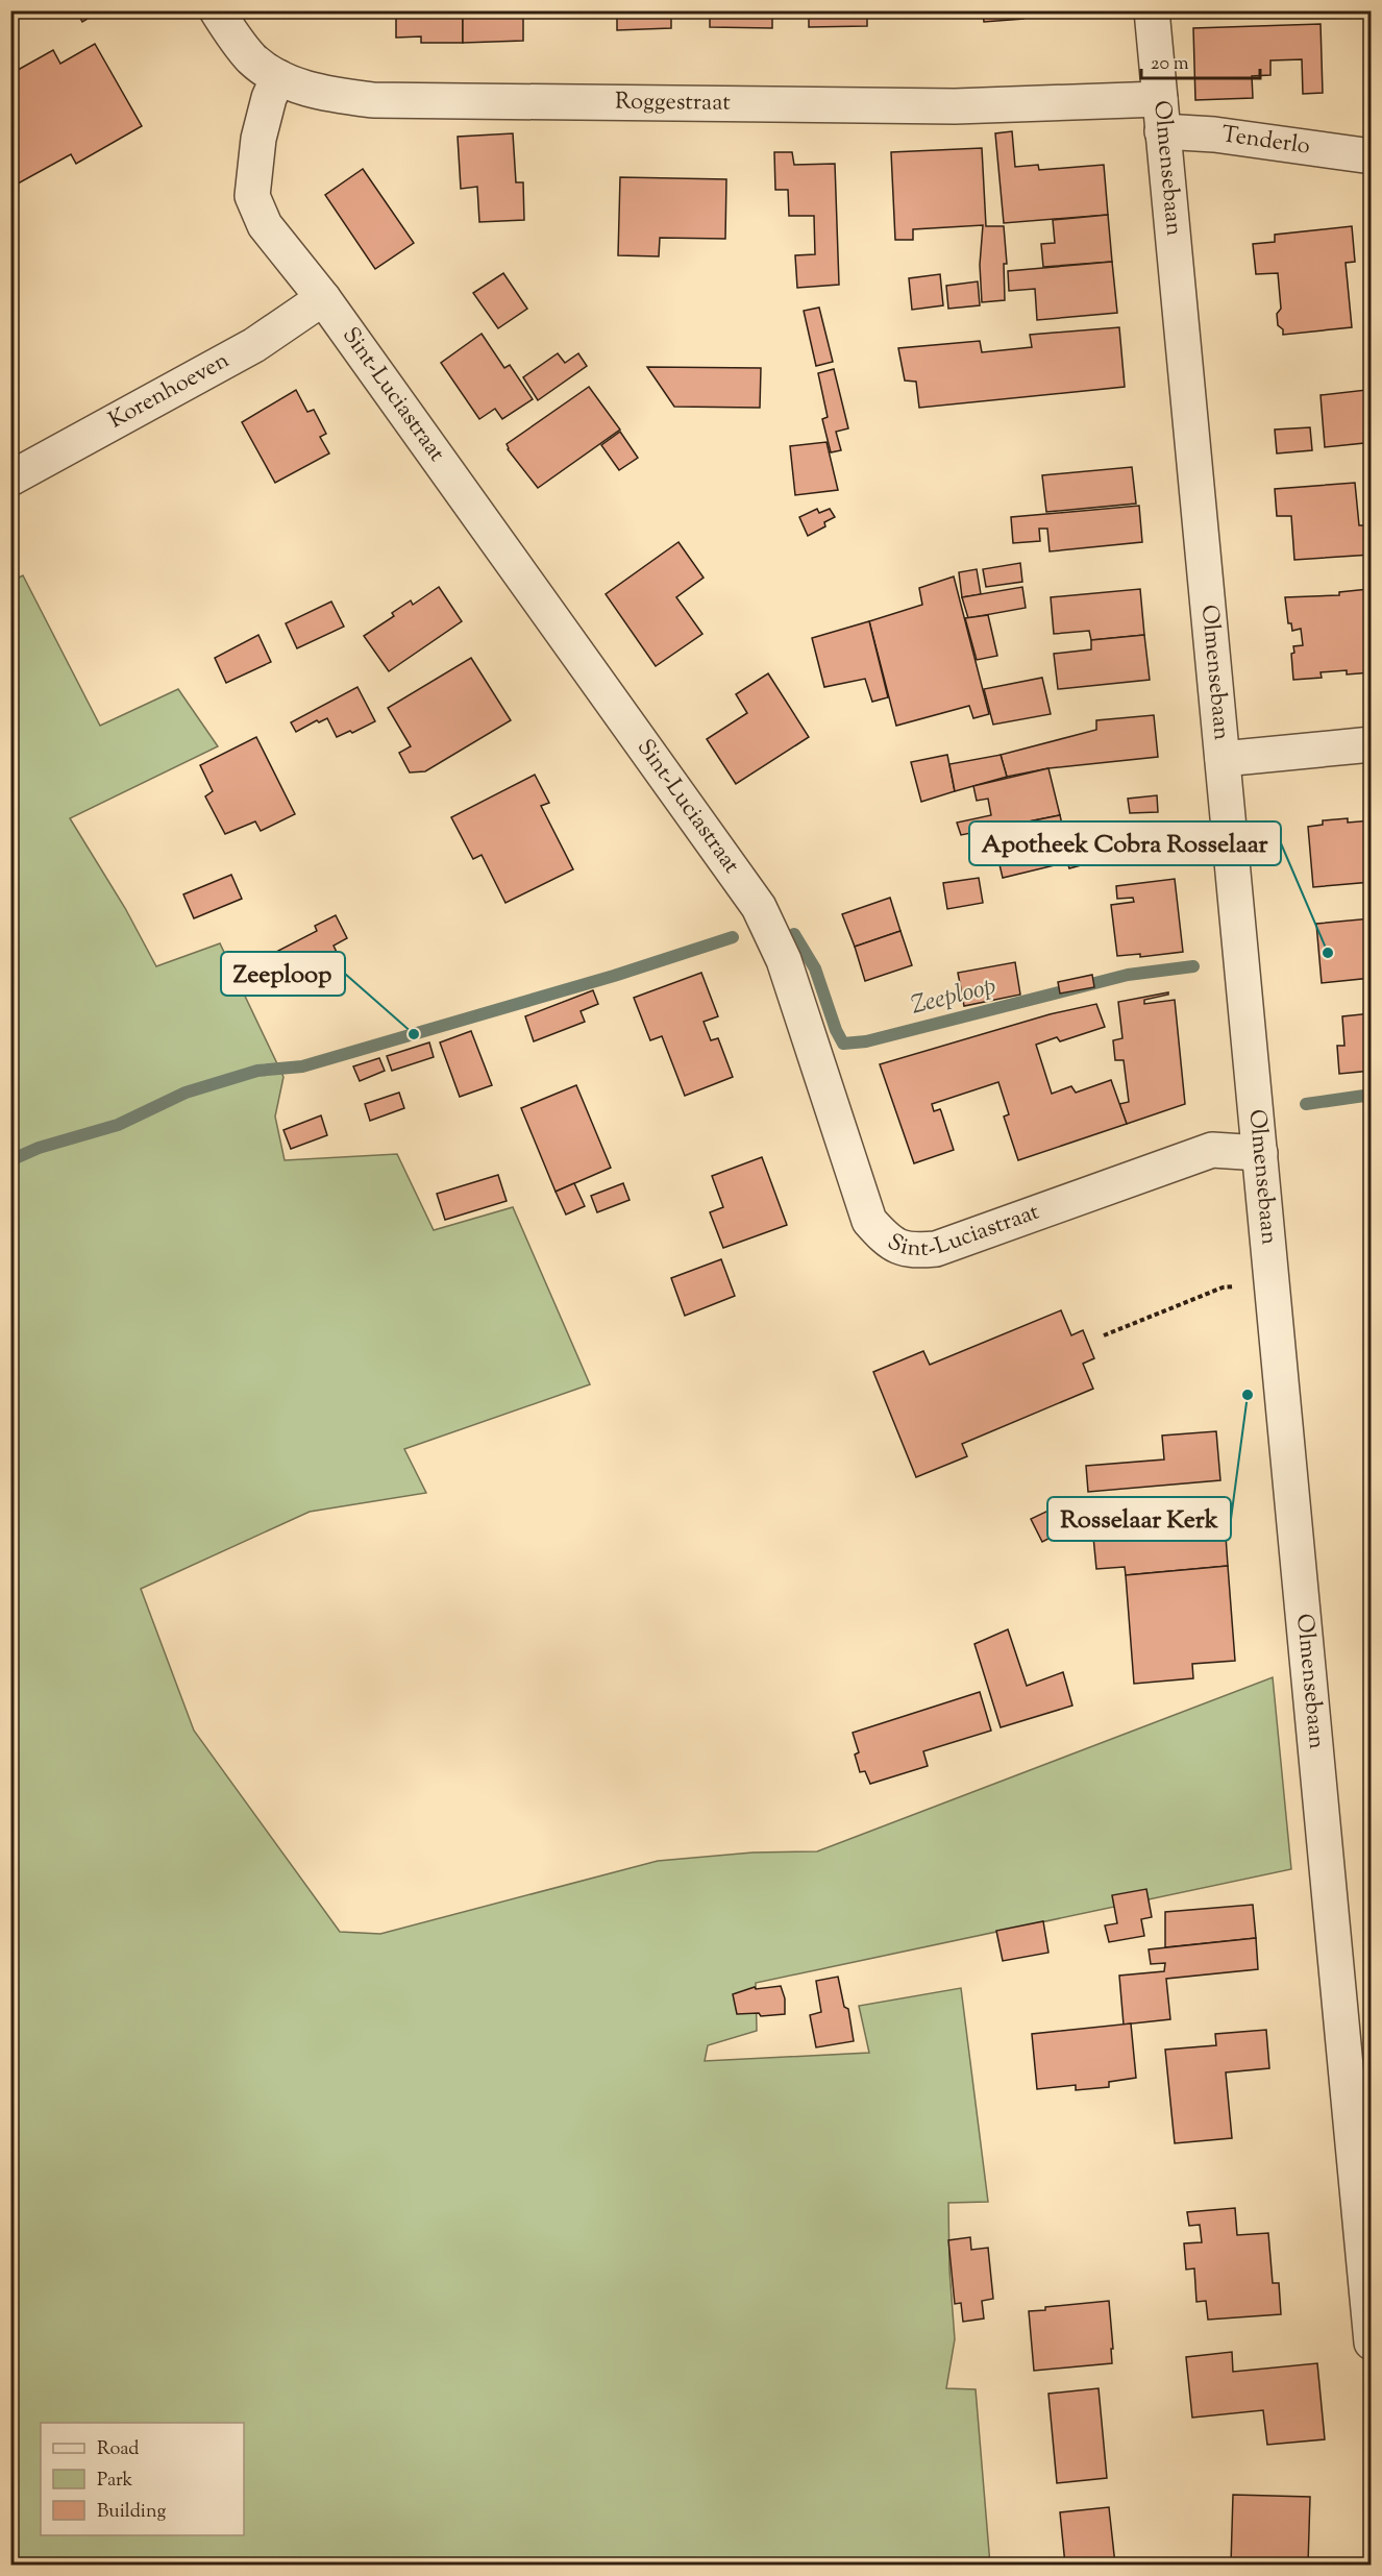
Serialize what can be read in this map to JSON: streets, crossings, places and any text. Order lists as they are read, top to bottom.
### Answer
{
  "streets": {
    "street": [
      "Roggestraat",
      "Tenderlo",
      "Olmensebaan",
      "Korenhoeven",
      "Sint-Luciastraat"
    ]
  },
  "crossings": [
    ["Roggestraat", "Tenderlo"],
    ["Roggestraat", "Olmensebaan"],
    ["Roggestraat", "Sint-Luciastraat"],
    ["Tenderlo", "Olmensebaan"],
    ["Olmensebaan", "Sint-Luciastraat"],
    ["Korenhoeven", "Sint-Luciastraat"]
  ],
  "water": ["Zeeploop"],
  "places": ["Apotheek Cobra Rosselaar", "Zeeploop", "Rosselaar Kerk"],
  "legend": ["Road", "Park", "Building"],
  "scale_bar": "20 m"
}
